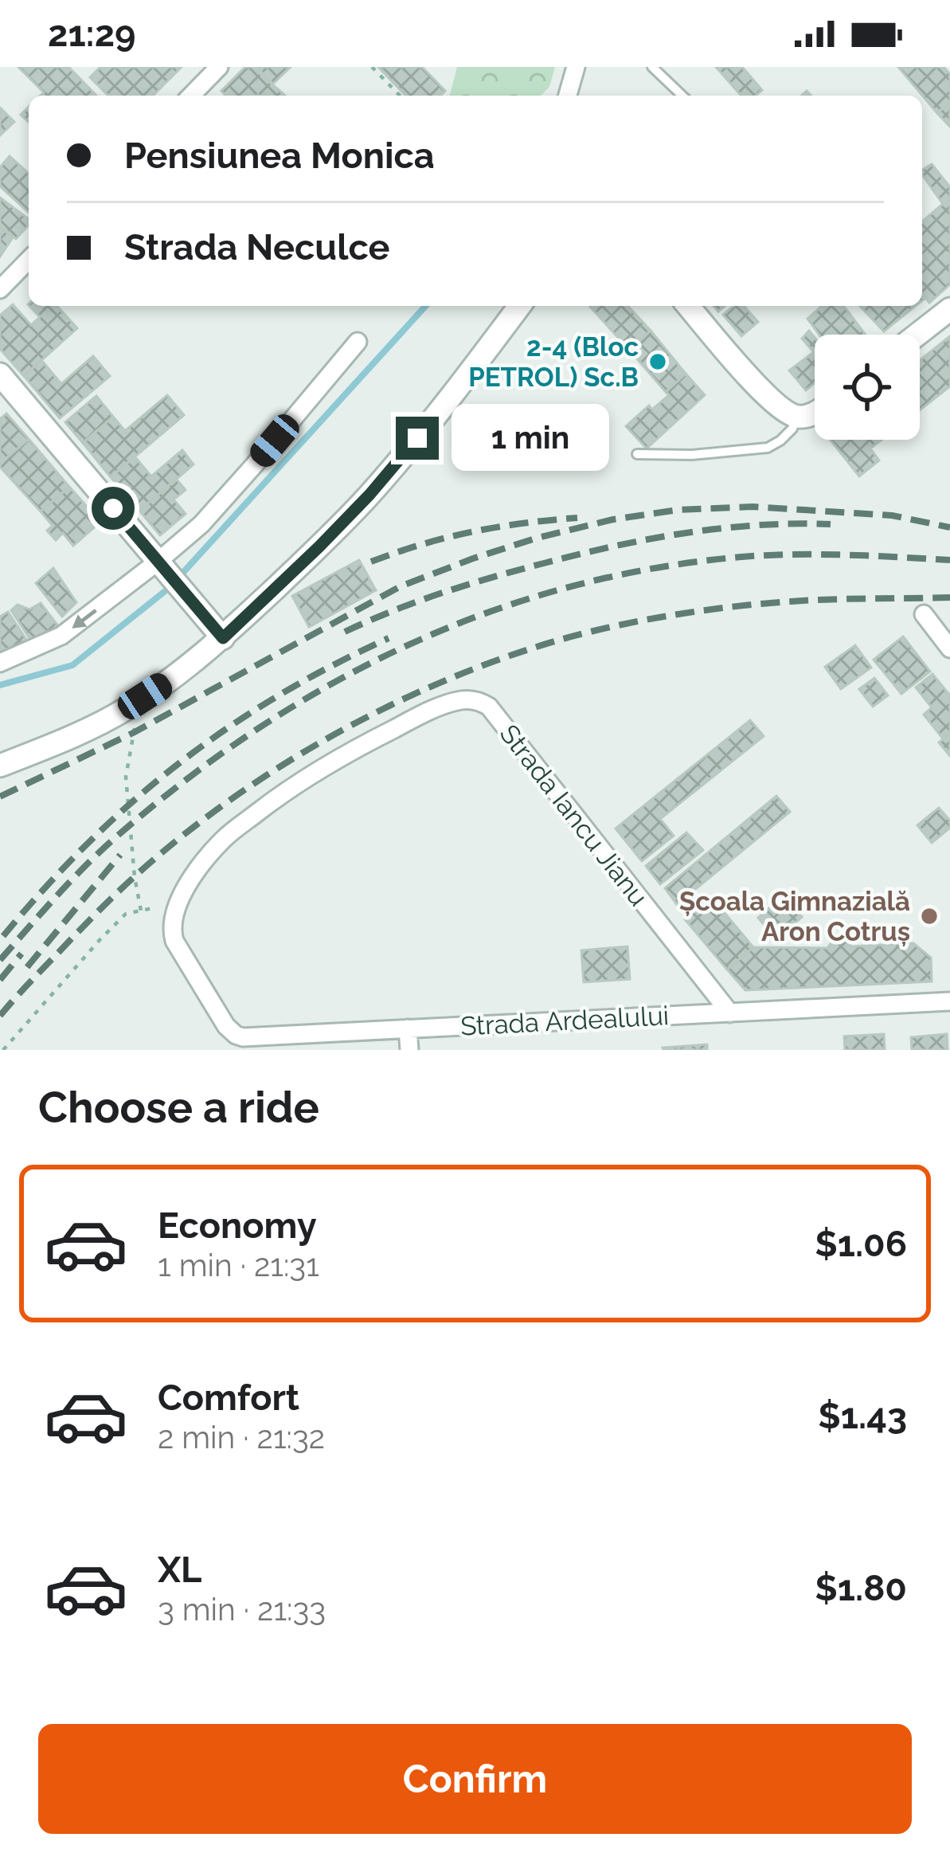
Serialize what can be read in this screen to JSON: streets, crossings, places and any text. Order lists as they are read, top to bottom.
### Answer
{
  "streets": {
    "street": ["Strada Iancu Jianu", "Strada Ardealului"]
  },
  "crossings": [
    ["Strada Iancu Jianu", "Strada Ardealului"]
  ],
  "places": ["2-4 (Bloc PETROL) Sc.B", "Școala Gimnazială Aron Cotruș"],
  "page": {
    "status": "21:29",
    "banner": ["Pensiunea Monica", "Strada Neculce"],
    "bubble": "1 min",
    "heading": "Choose a ride",
    "list": [
      {
        "name": "Economy",
        "note": "1 min · 21:31",
        "value": "$1.06"
      },
      {
        "name": "Comfort",
        "note": "2 min · 21:32",
        "value": "$1.43"
      },
      {
        "name": "XL",
        "note": "3 min · 21:33",
        "value": "$1.80"
      }
    ],
    "buttons": "Confirm"
  }
}
